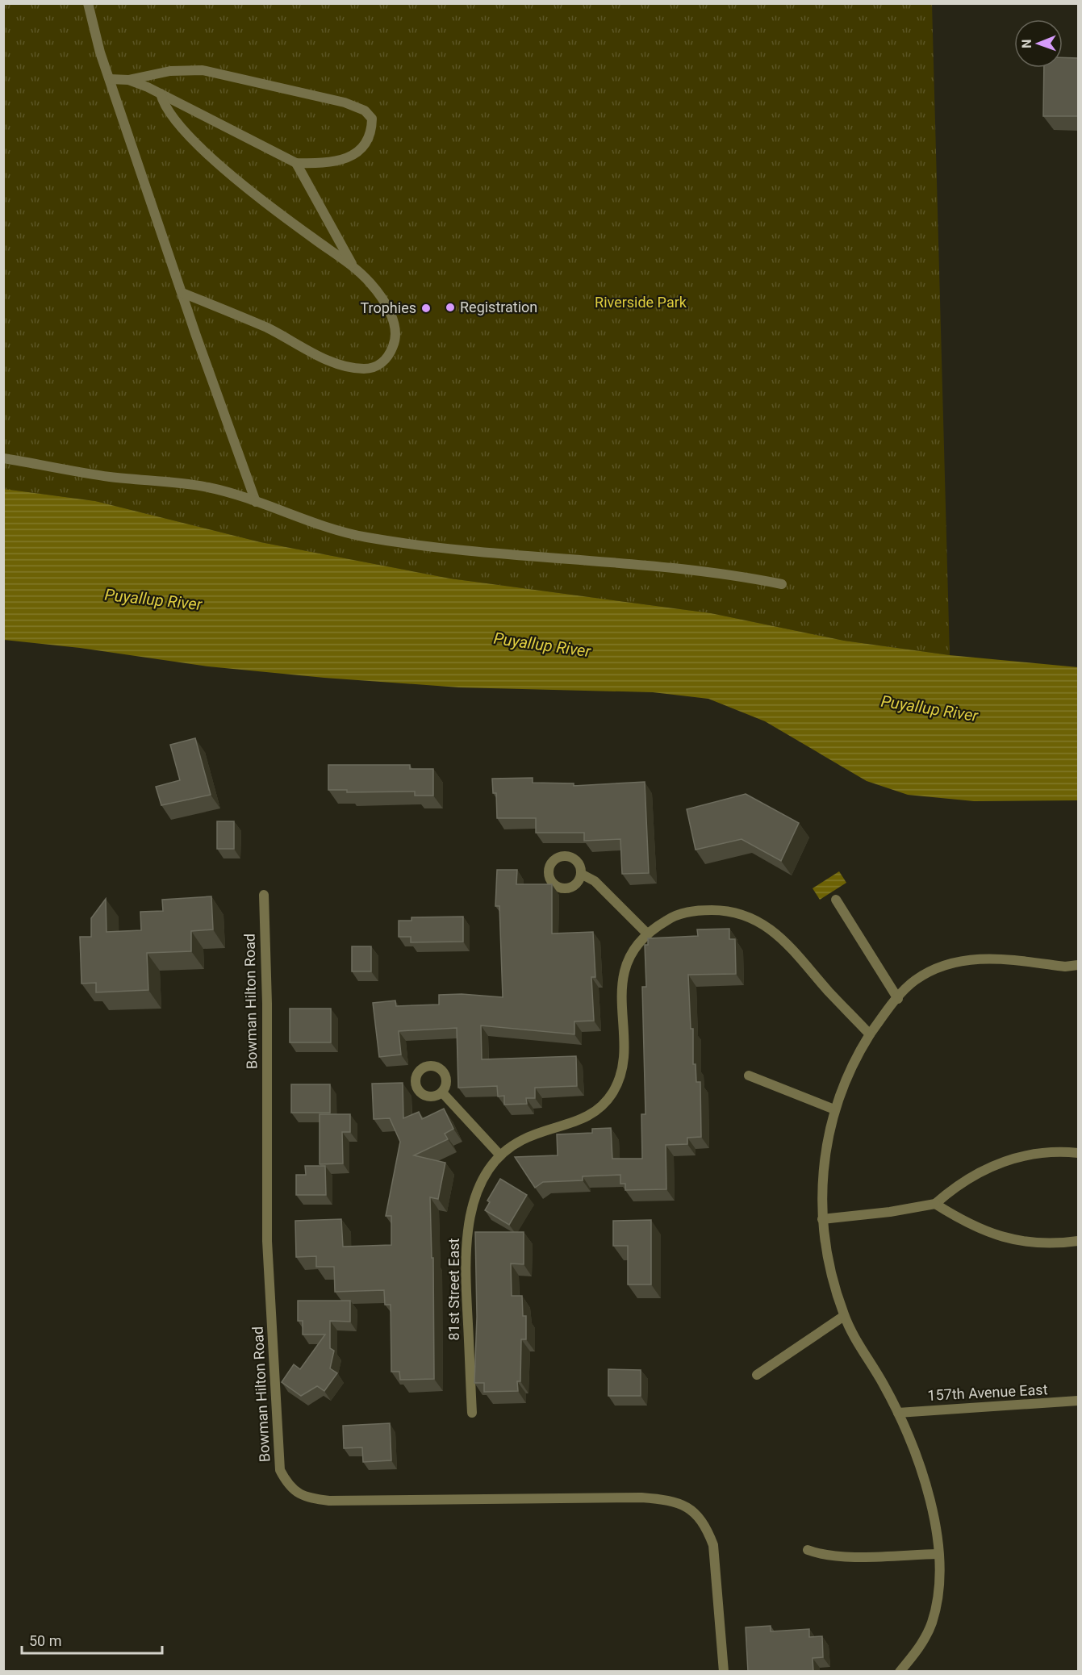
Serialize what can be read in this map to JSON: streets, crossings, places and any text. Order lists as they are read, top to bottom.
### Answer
{
  "streets": {
    "street": ["Bowman Hilton Road", "81st Street East", "157th Avenue East"]
  },
  "water": ["Puyallup River"],
  "parks": ["Riverside Park"],
  "places": ["Registration", "Trophies"],
  "scale_bar": "50 m",
  "north": "left"
}
